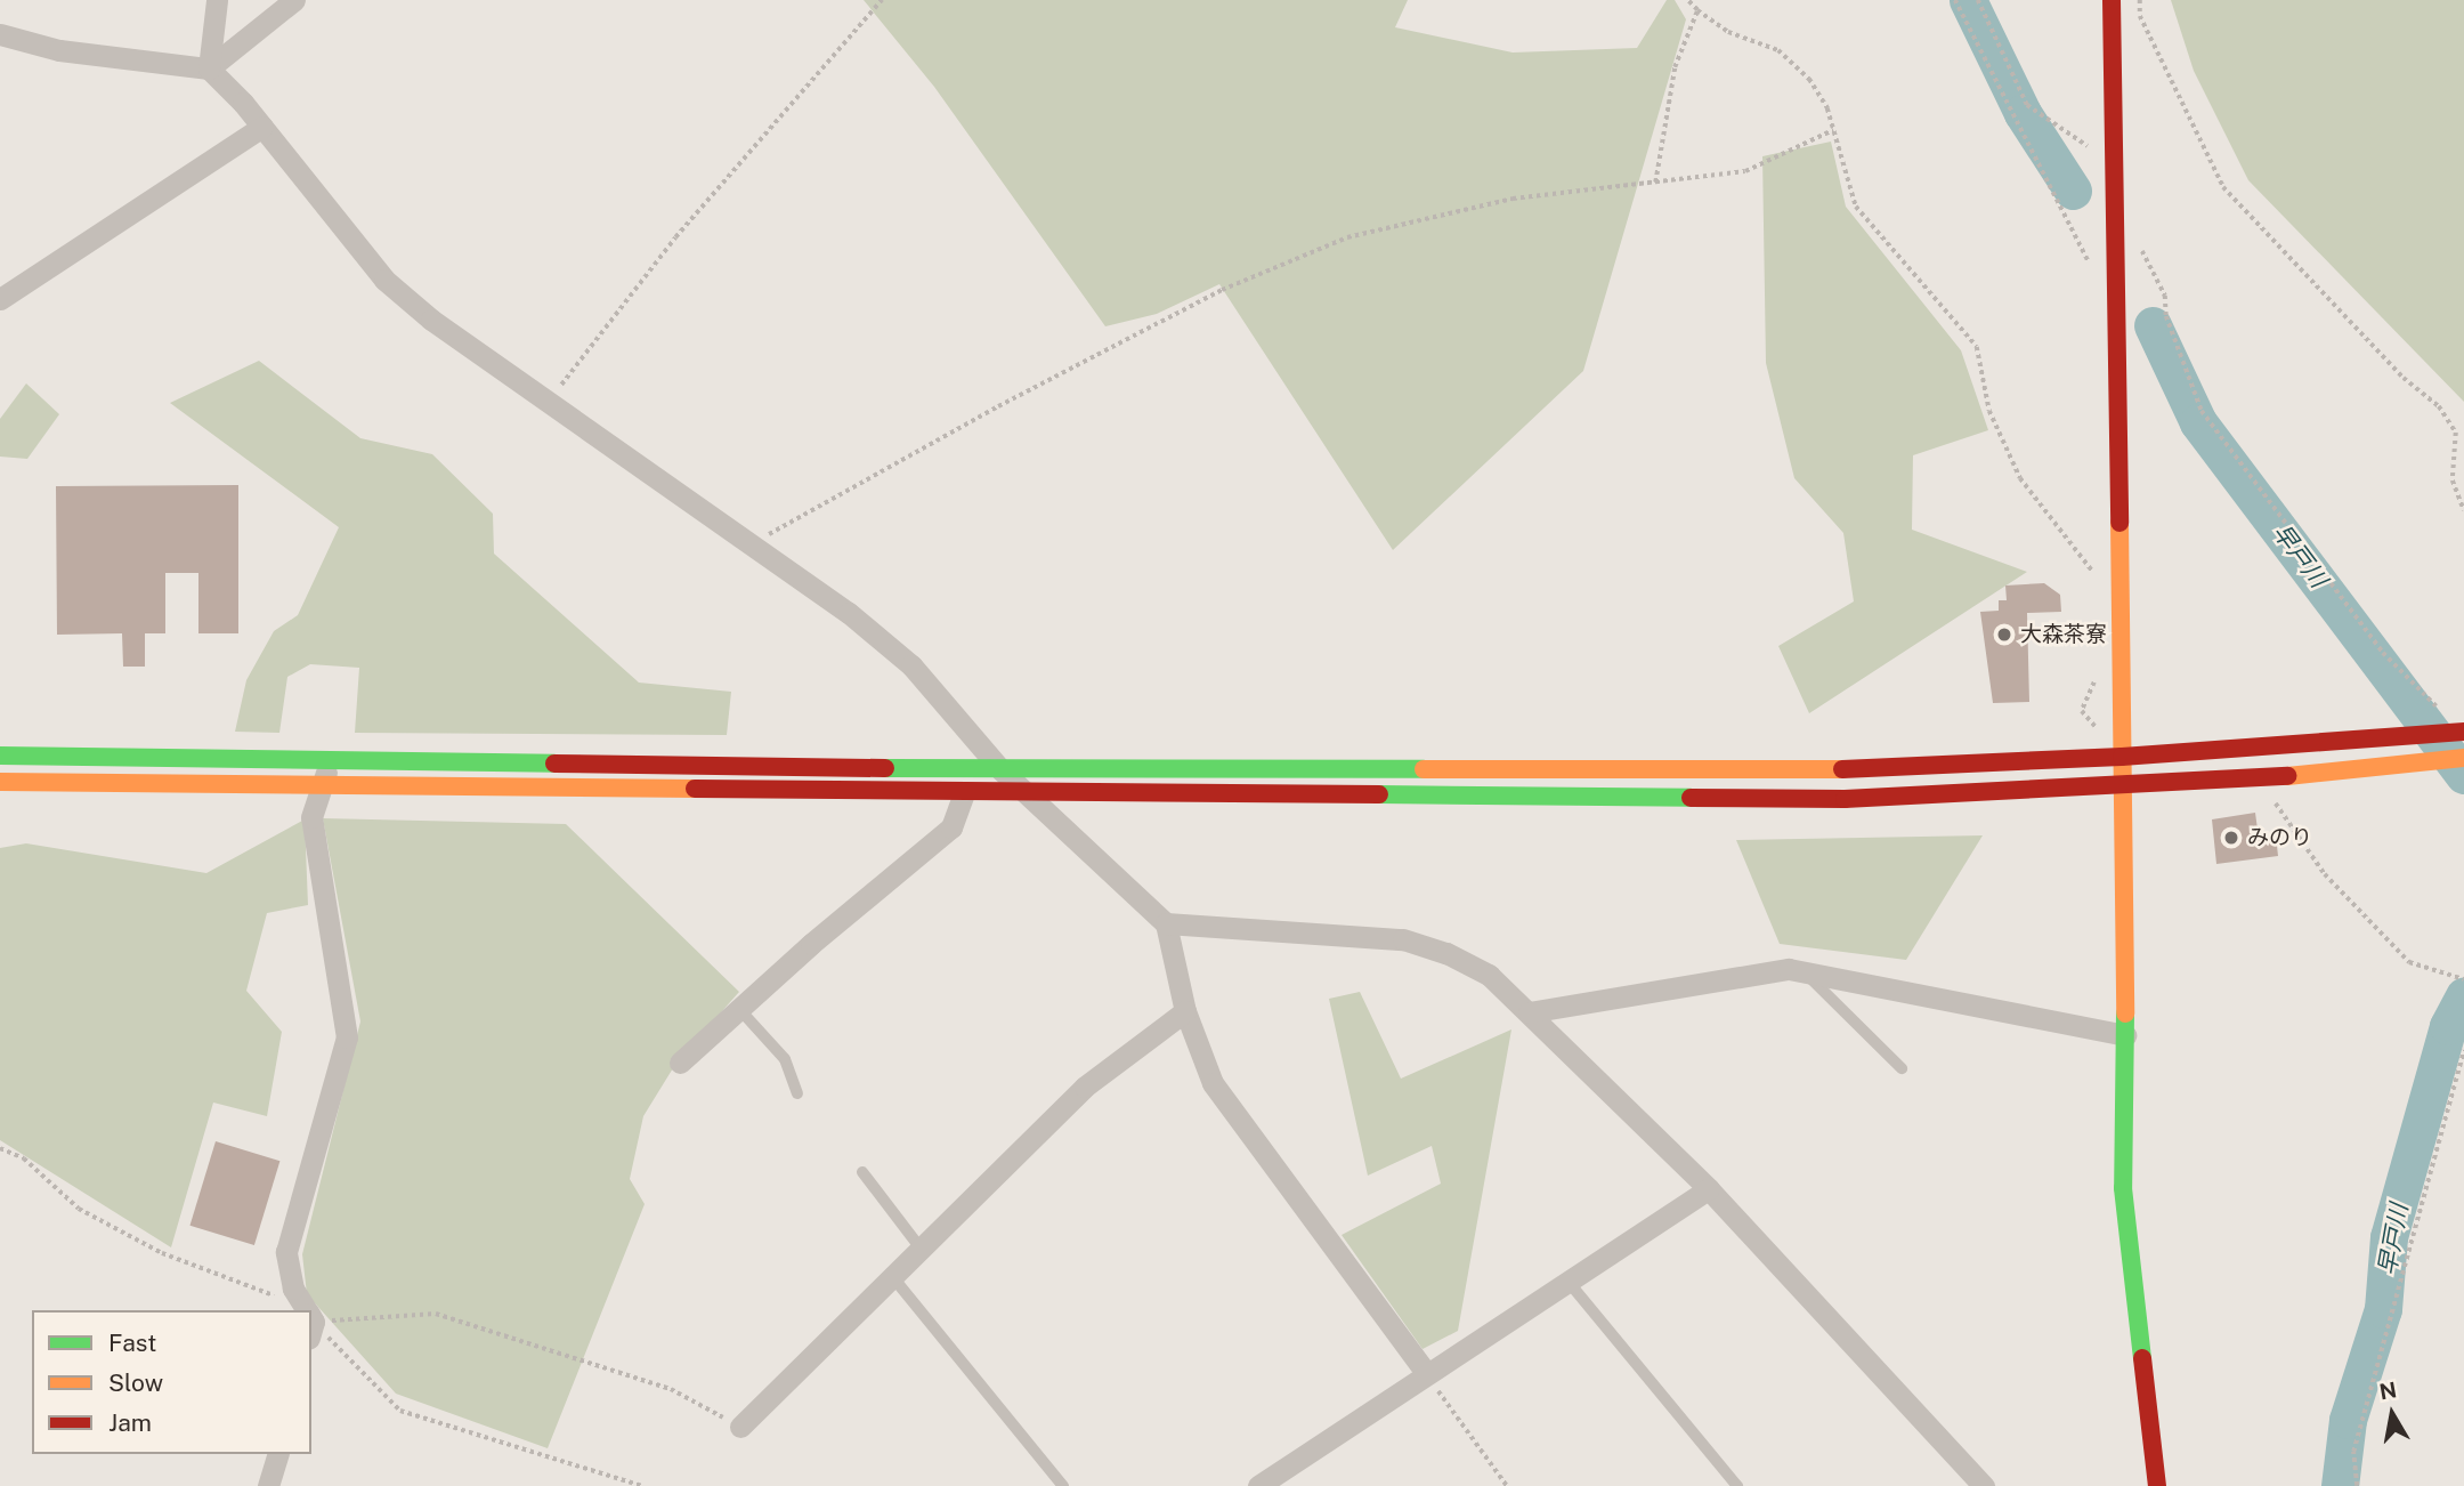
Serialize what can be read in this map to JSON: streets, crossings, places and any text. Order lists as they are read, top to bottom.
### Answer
{
  "water": ["早戸川"],
  "places": ["大森茶寮", "みのり"],
  "legend": ["Fast", "Slow", "Jam"],
  "north": "top"
}
